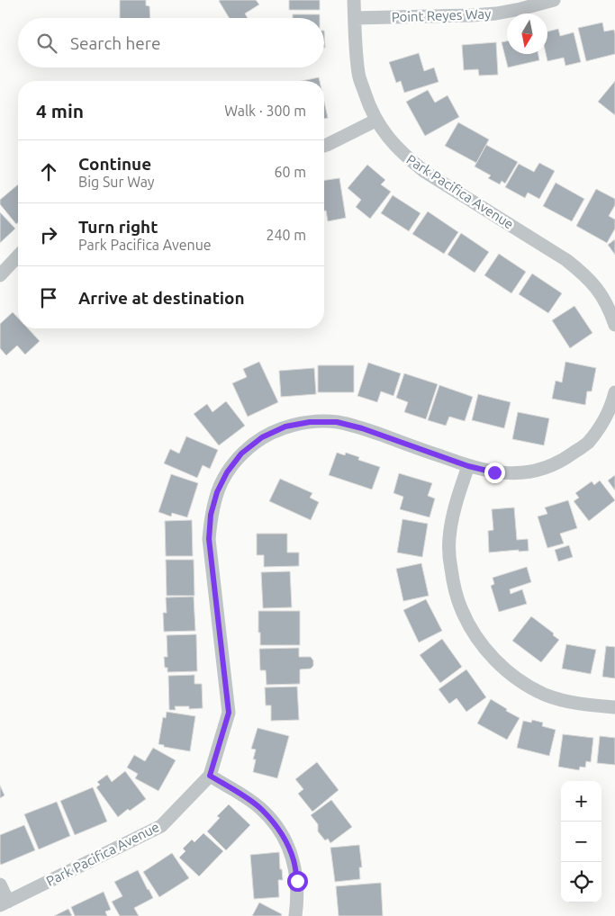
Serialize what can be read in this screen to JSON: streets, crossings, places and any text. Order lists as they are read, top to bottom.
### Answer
{
  "streets": {
    "street": ["Point Reyes Way", "Park Pacifica Avenue"]
  },
  "crossings": [
    ["Point Reyes Way", "Park Pacifica Avenue"]
  ],
  "north": "bottom",
  "page": {
    "search": "Search here",
    "heading": ["4 min", "Walk · 300 m"],
    "list": [
      ["Continue", "Big Sur Way", "60 m"],
      ["Turn right", "Park Pacifica Avenue", "240 m"],
      "Arrive at destination"
    ],
    "map_buttons": ["+", "−"]
  }
}
